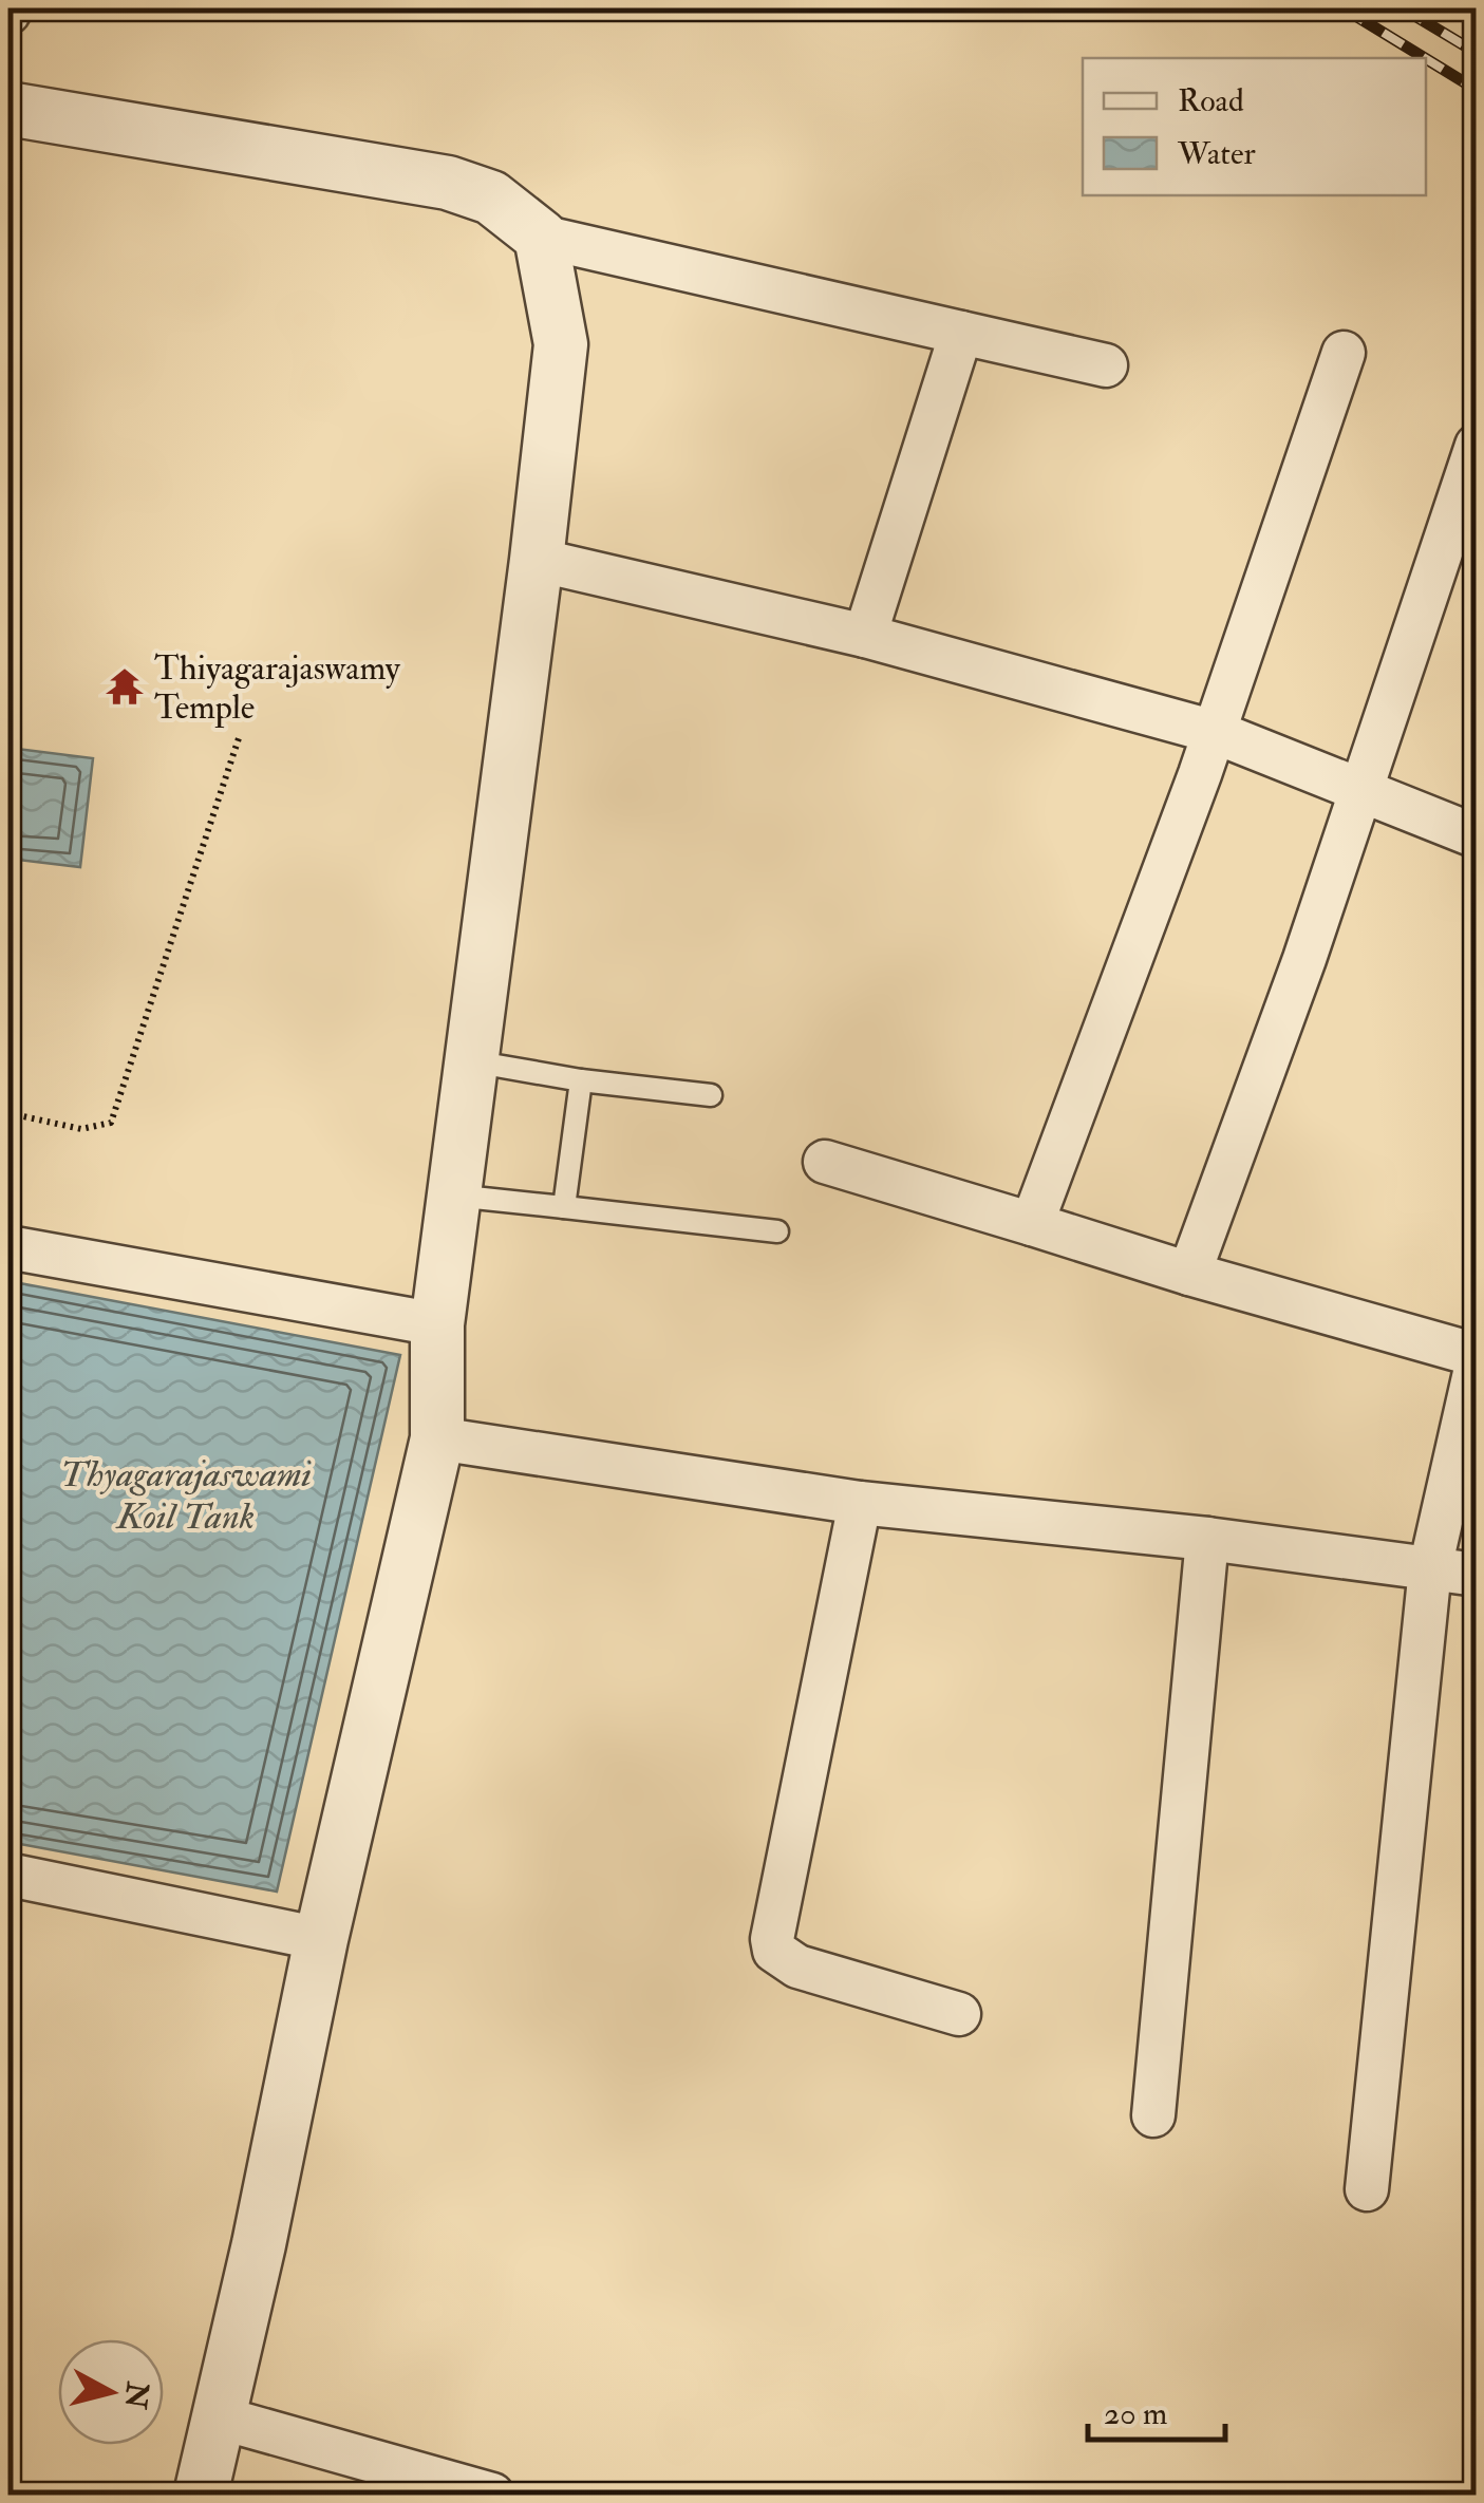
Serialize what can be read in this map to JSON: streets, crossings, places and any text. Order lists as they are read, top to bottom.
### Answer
{
  "water": ["Thyagarajaswami Koil Tank"],
  "places": {
    "temple": ["Thiyagarajaswamy Temple"]
  },
  "legend": ["Road", "Water"],
  "scale_bar": "20 m",
  "north": "right"
}
